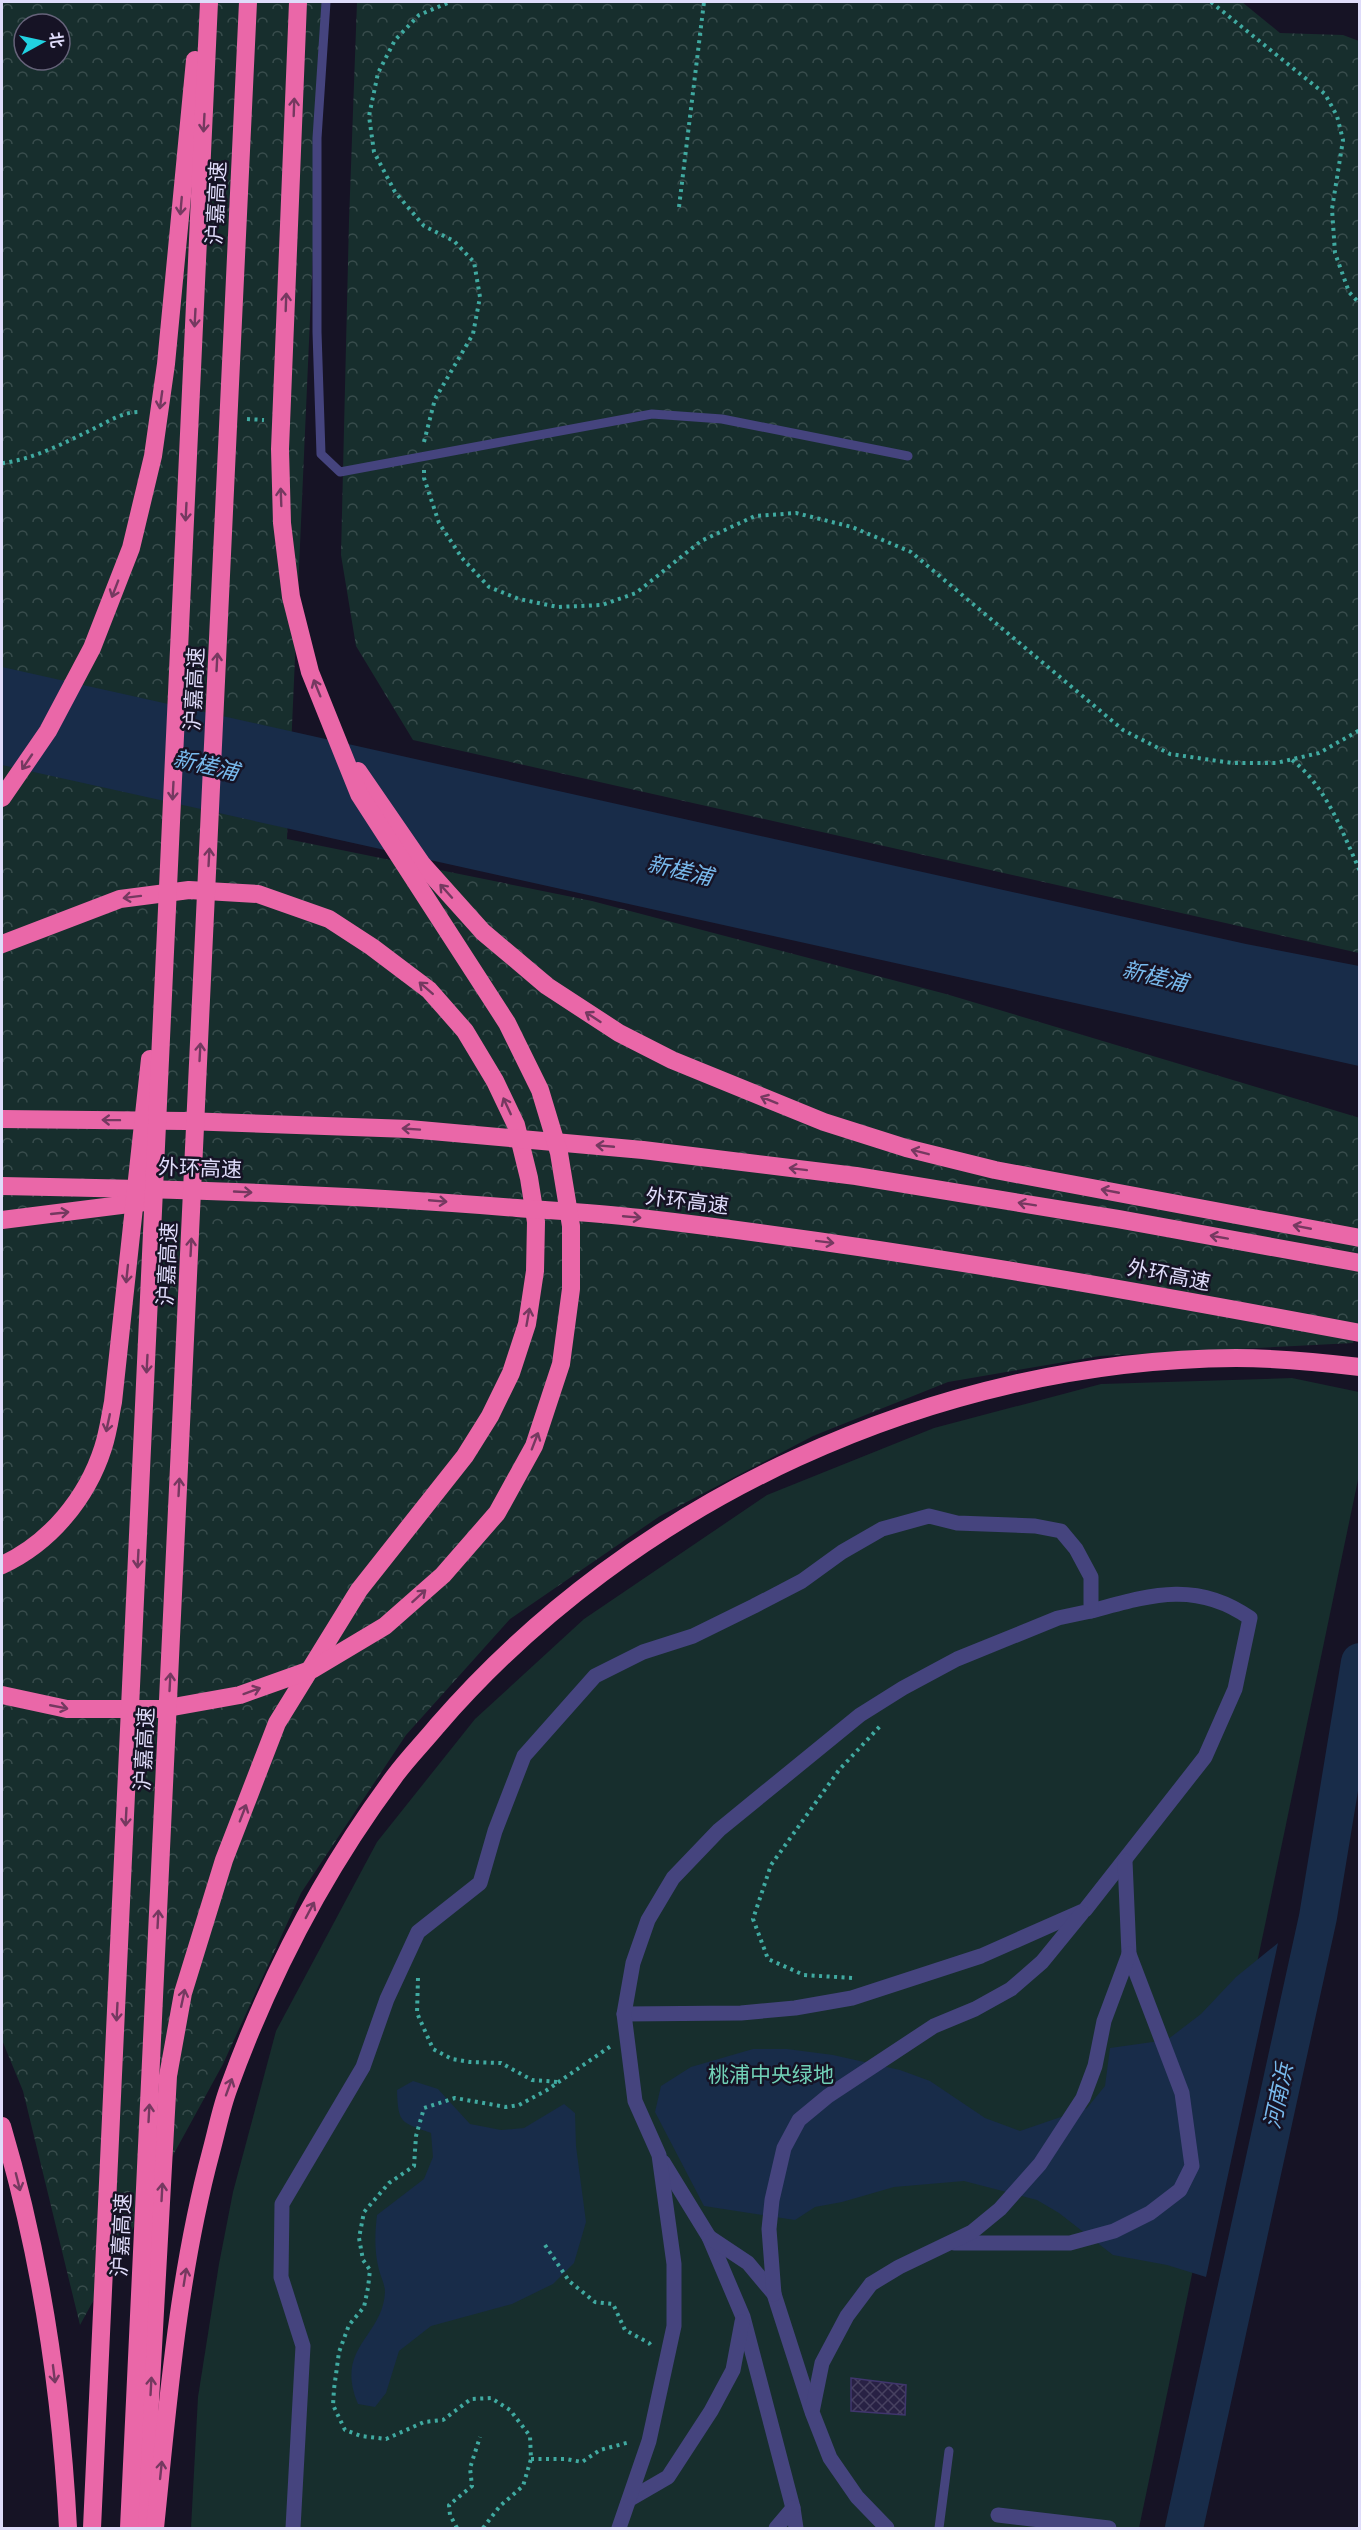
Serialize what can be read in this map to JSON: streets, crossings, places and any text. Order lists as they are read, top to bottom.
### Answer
{
  "streets": {
    "highway": ["沪嘉高速", "外环高速"]
  },
  "water": ["新槎浦", "河南浜"],
  "parks": ["桃浦中央绿地"],
  "north": "right"
}
